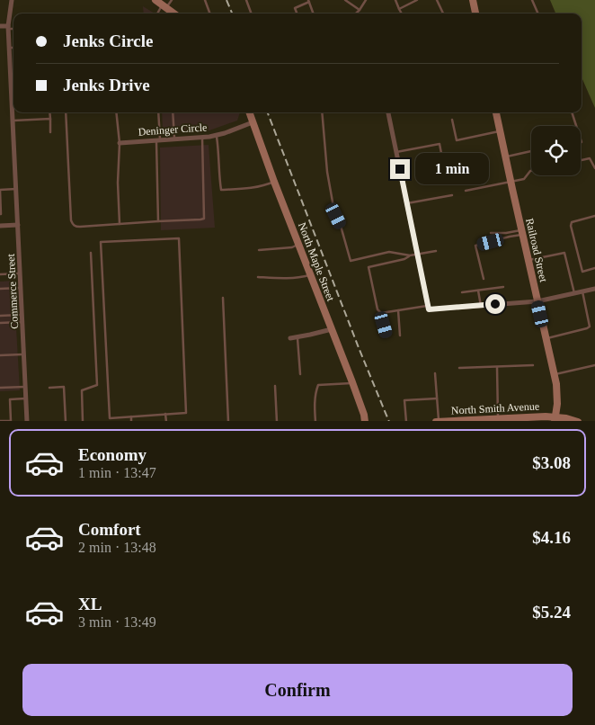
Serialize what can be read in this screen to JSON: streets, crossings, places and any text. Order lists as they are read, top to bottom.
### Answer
{
  "streets": {
    "main road": ["Railroad Street", "North Maple Street", "North Smith Avenue"],
    "street": ["Deninger Circle", "Commerce Street"]
  },
  "crossings": [
    ["Deninger Circle", "North Maple Street"],
    ["Railroad Street", "North Smith Avenue"]
  ],
  "page": {
    "banner": ["Jenks Circle", "Jenks Drive"],
    "bubble": "1 min",
    "list": [
      {
        "name": "Economy",
        "note": "1 min · 13:47",
        "value": "$3.08"
      },
      {
        "name": "Comfort",
        "note": "2 min · 13:48",
        "value": "$4.16"
      },
      {
        "name": "XL",
        "note": "3 min · 13:49",
        "value": "$5.24"
      }
    ],
    "buttons": "Confirm"
  }
}
